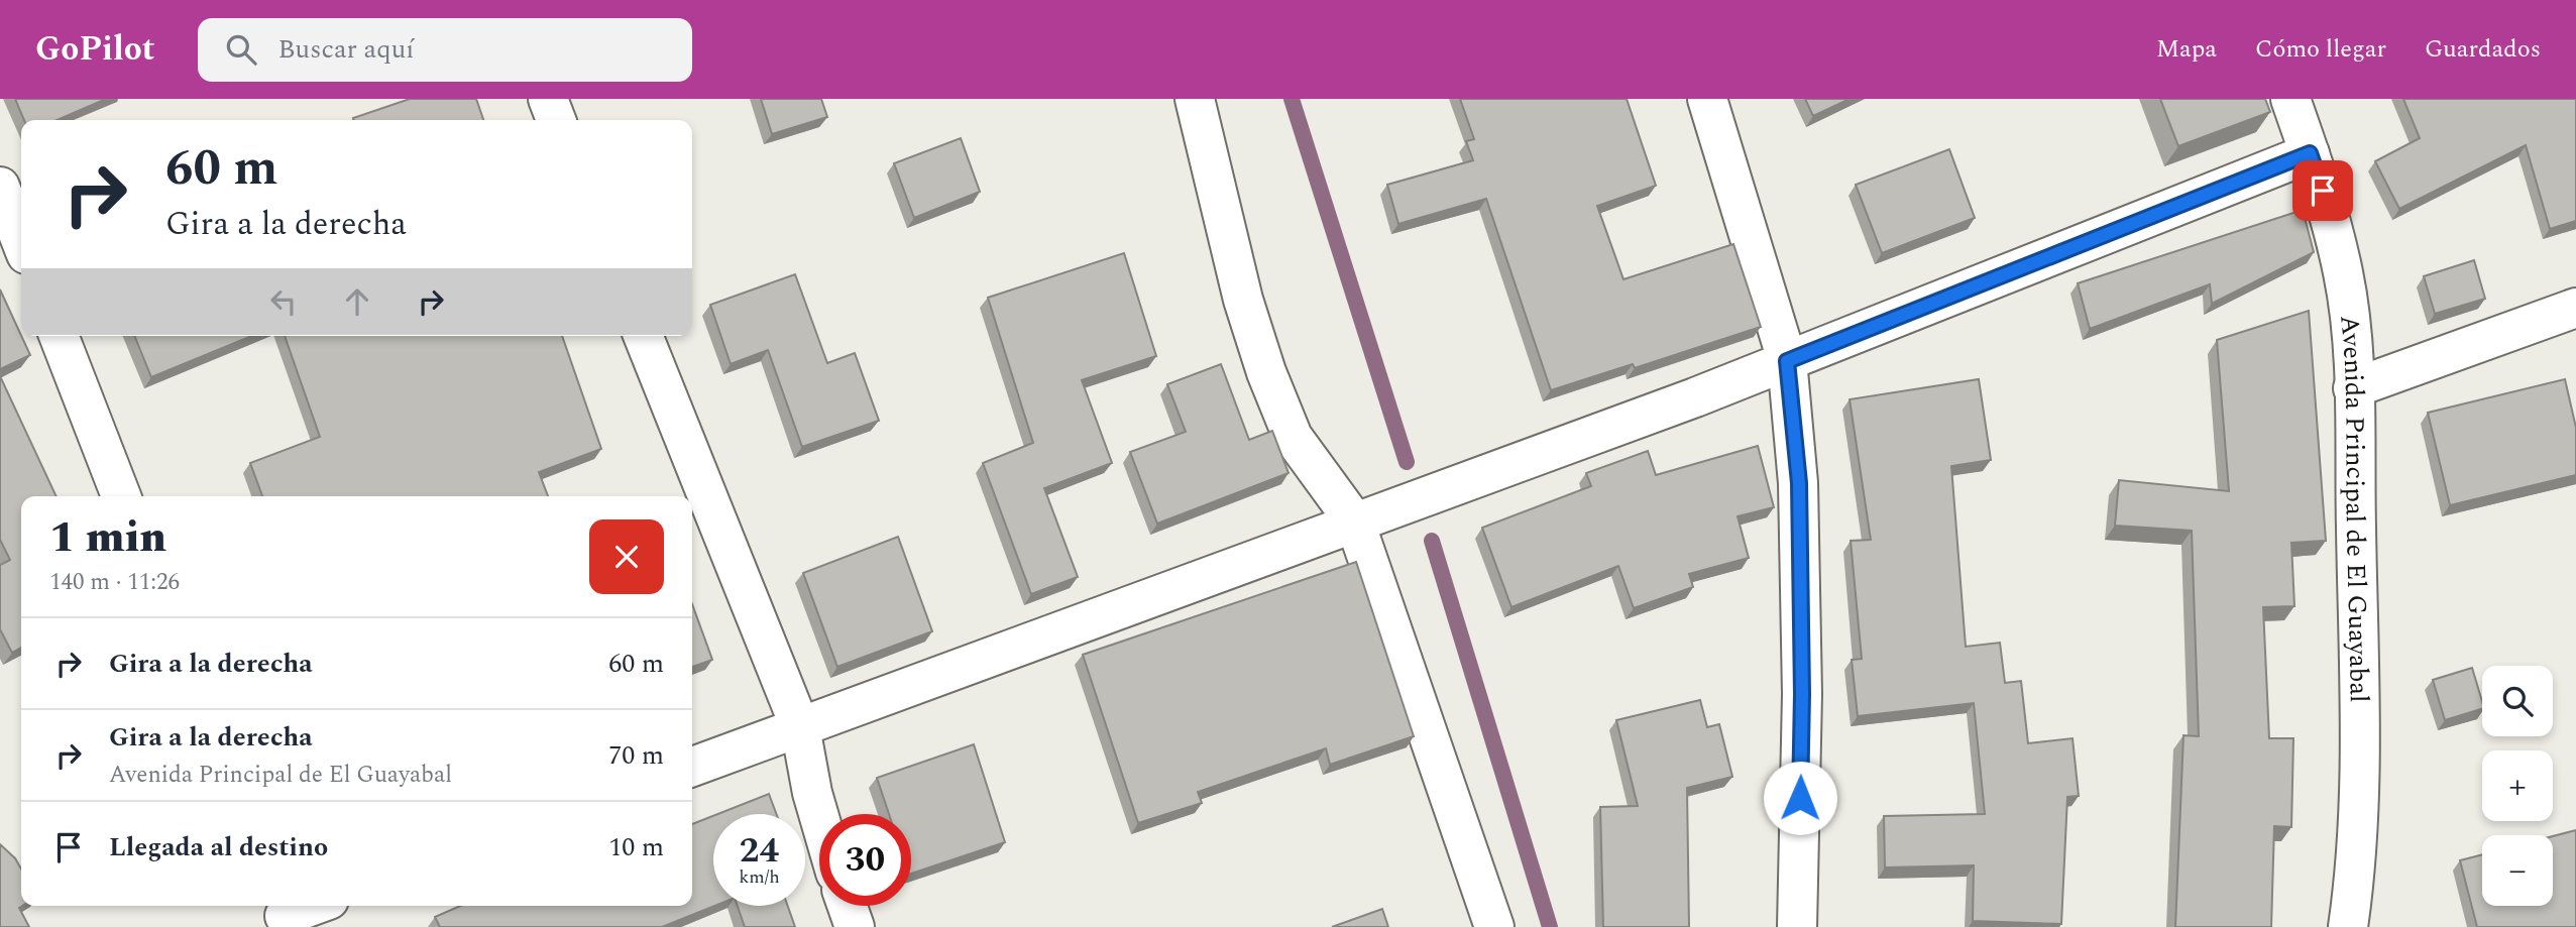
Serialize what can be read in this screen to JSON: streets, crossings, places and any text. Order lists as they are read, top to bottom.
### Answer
{
  "streets": {
    "street": ["Avenida Principal de El Guayabal"]
  },
  "page": {
    "header": "GoPilot",
    "search": "Buscar aquí",
    "nav": ["Mapa", "Cómo llegar", "Guardados"],
    "turn": ["60 m", "Gira a la derecha"],
    "heading": ["1 min", "140 m · 11:26"],
    "list": [
      {
        "name": "Gira a la derecha",
        "value": "60 m"
      },
      {
        "name": "Gira a la derecha",
        "note": "Avenida Principal de El Guayabal",
        "value": "70 m"
      },
      {
        "name": "Llegada al destino",
        "value": "10 m"
      }
    ],
    "map_buttons": ["+", "−"],
    "speed": "24 km/h",
    "limit": "30"
  }
}
